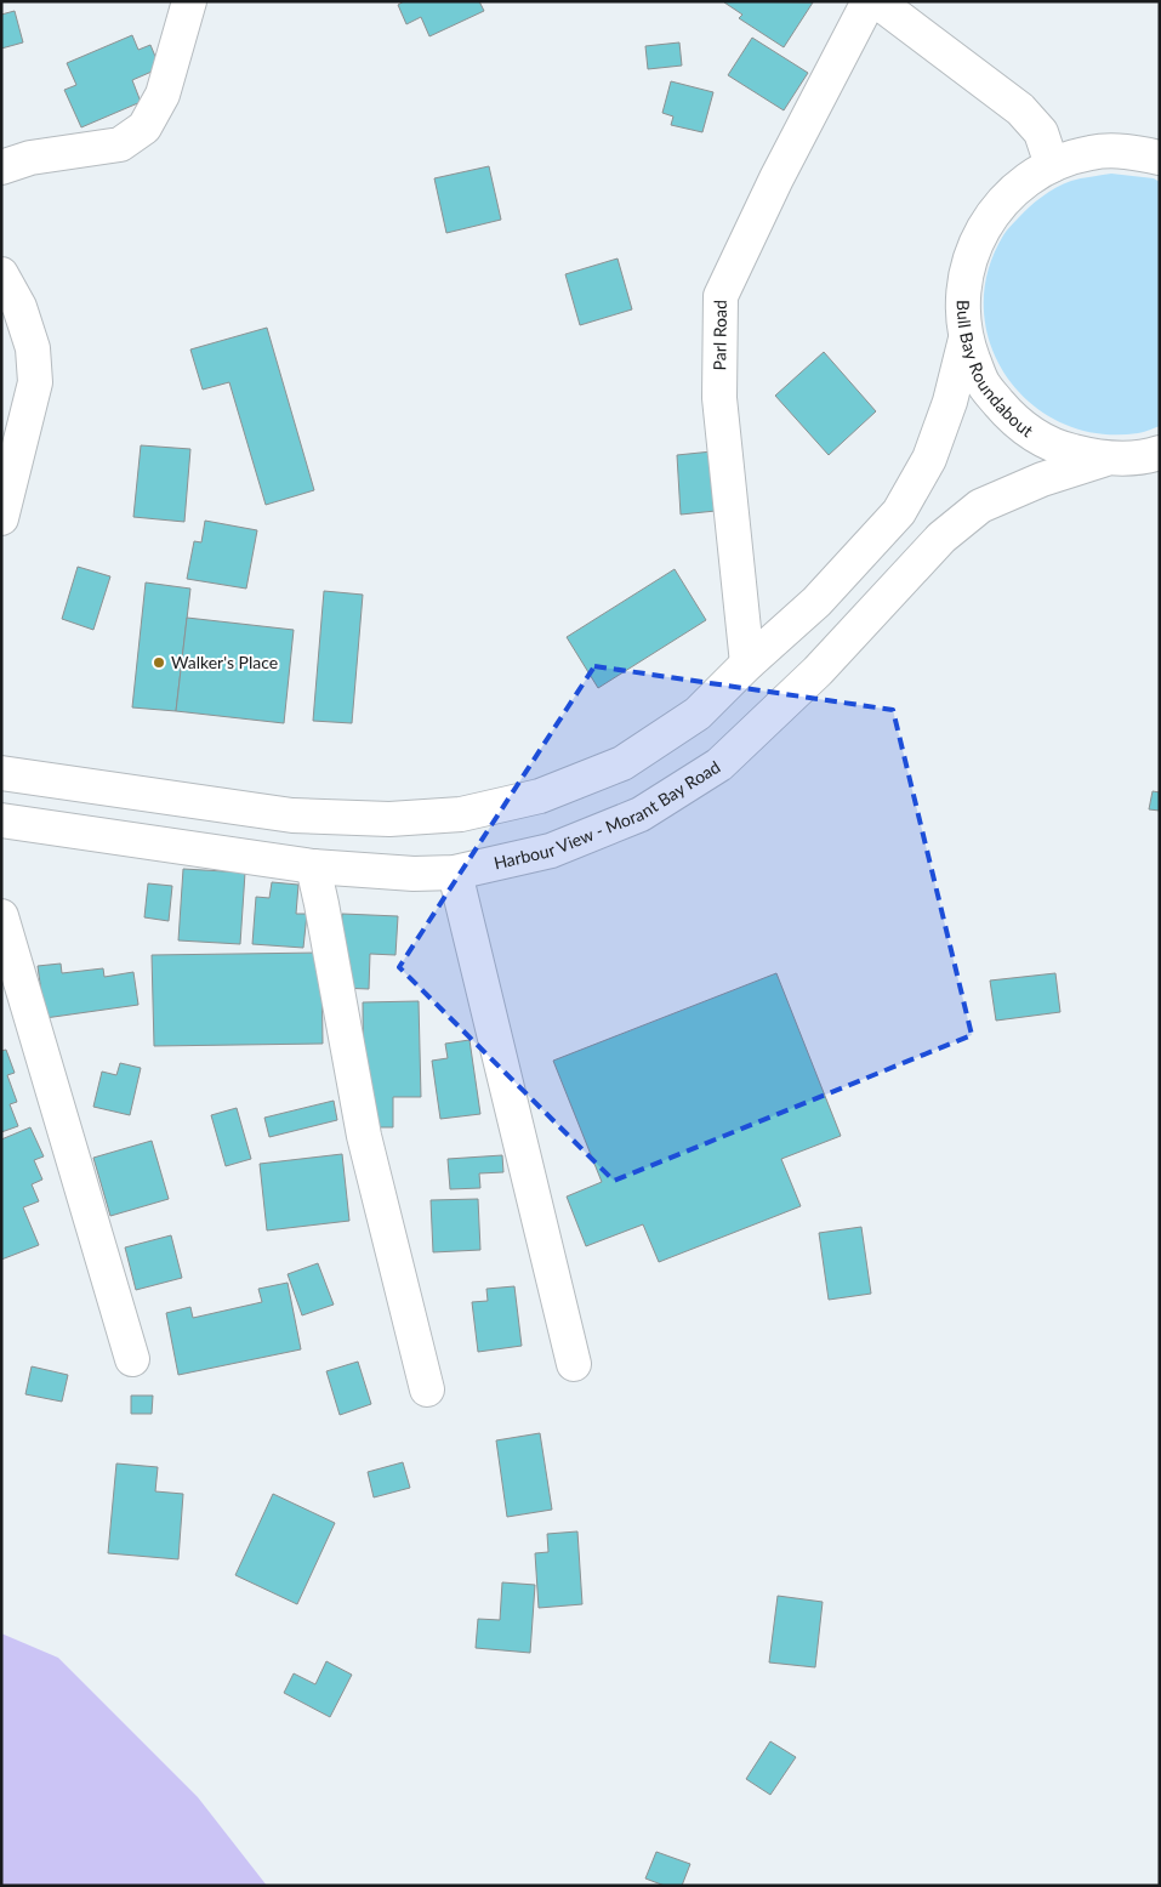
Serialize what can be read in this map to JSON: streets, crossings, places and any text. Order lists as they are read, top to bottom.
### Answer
{
  "streets": {
    "main road": ["Parl Road", "Bull Bay Roundabout", "Harbour View - Morant Bay Road"]
  },
  "crossings": [
    ["Bull Bay Roundabout", "Harbour View - Morant Bay Road"]
  ],
  "places": ["Walker's Place"]
}
